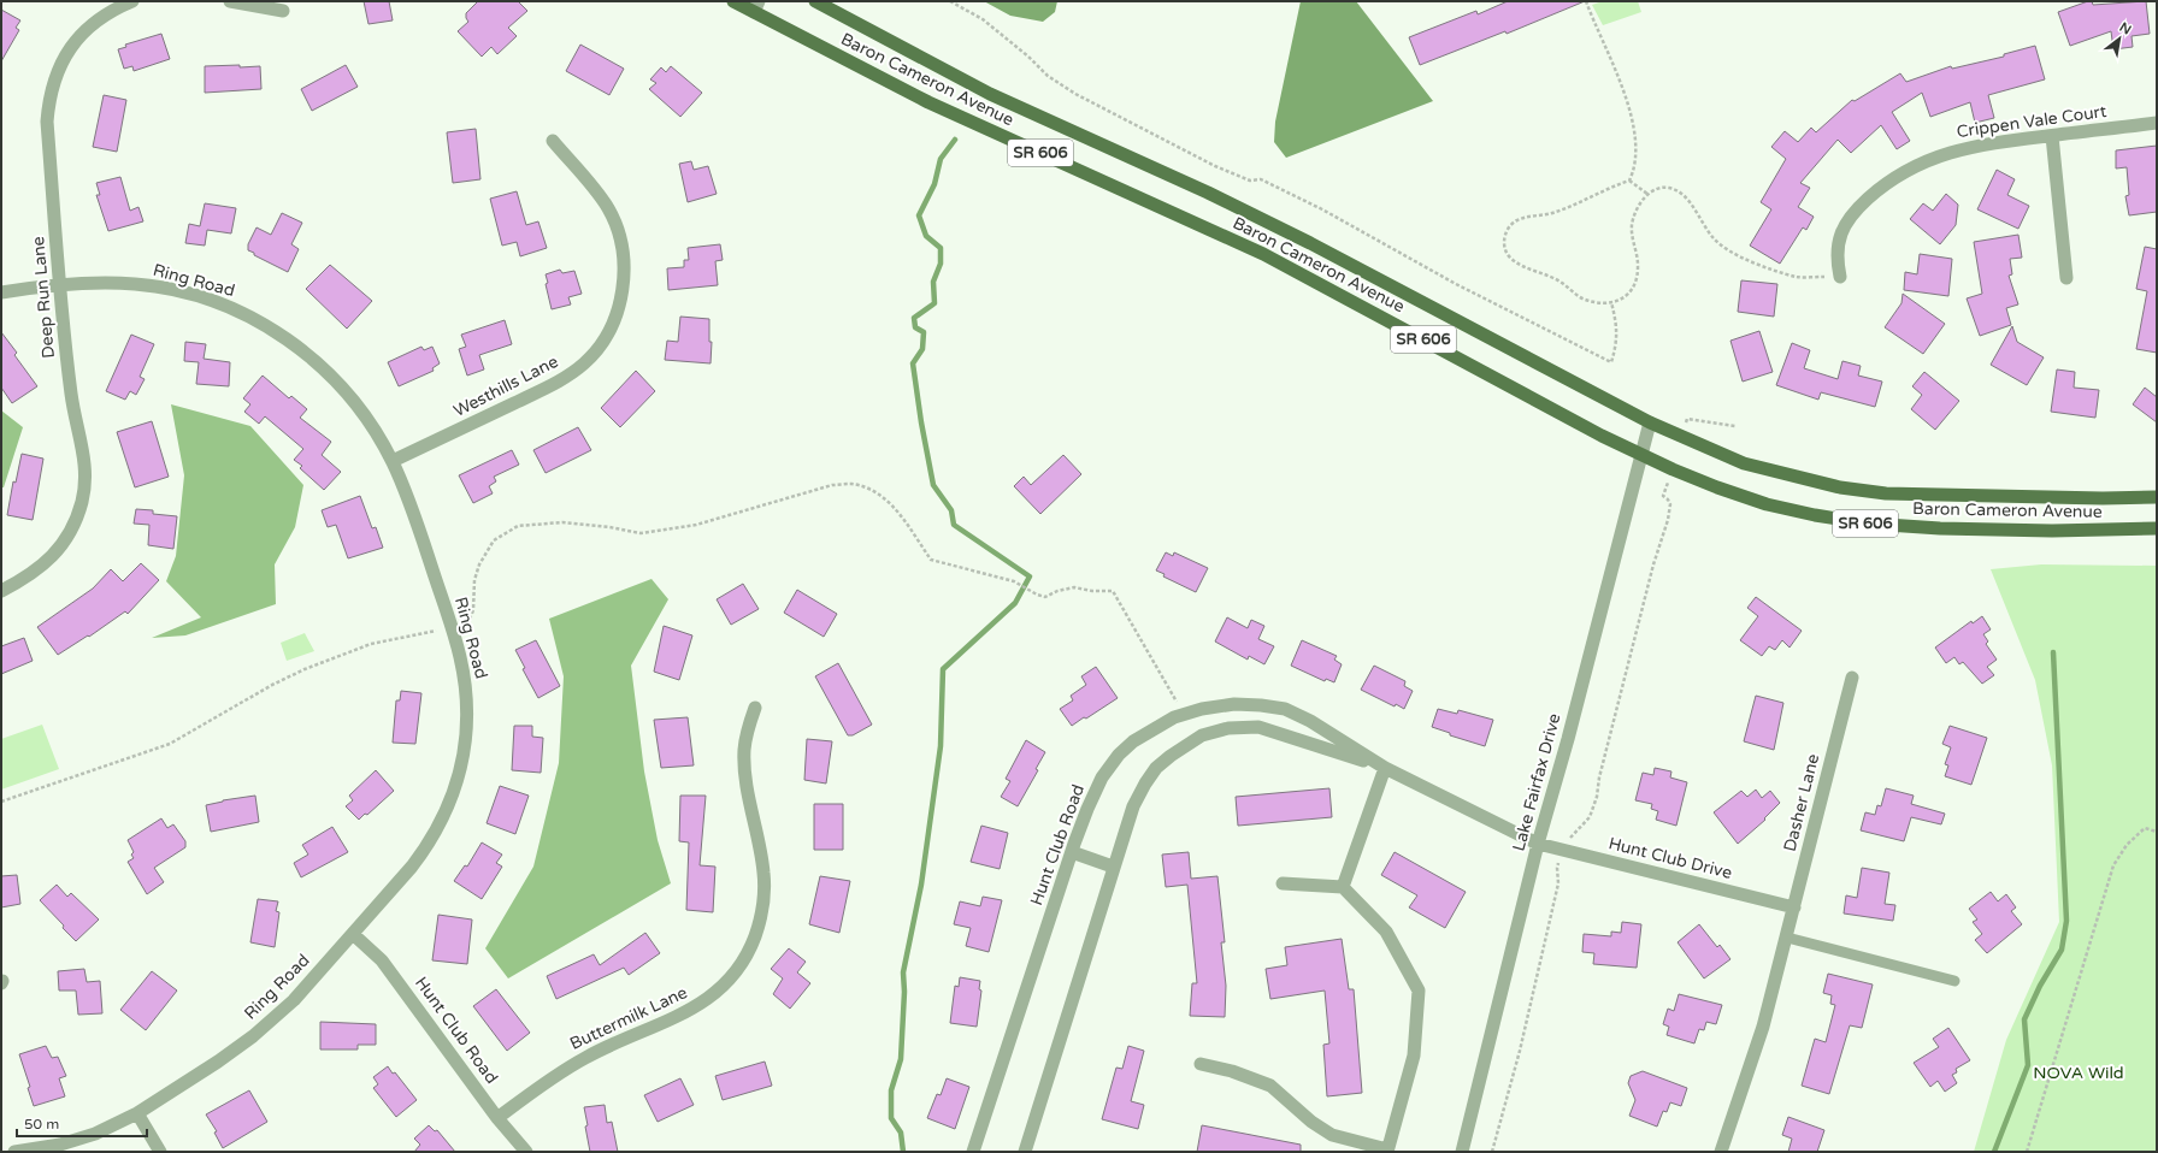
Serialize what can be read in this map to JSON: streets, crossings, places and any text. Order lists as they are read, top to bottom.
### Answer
{
  "streets": {
    "main road": ["Baron Cameron Avenue", "SR 606"],
    "street": [
      "Crippen Vale Court",
      "Ring Road",
      "Deep Run Lane",
      "Westhills Lane",
      "Lake Fairfax Drive",
      "Dasher Lane",
      "Hunt Club Road",
      "Hunt Club Drive",
      "Buttermilk Lane"
    ]
  },
  "crossings": [
    ["Baron Cameron Avenue", "Lake Fairfax Drive"],
    ["Ring Road", "Deep Run Lane"],
    ["Ring Road", "Westhills Lane"],
    ["Ring Road", "Hunt Club Road"],
    ["Lake Fairfax Drive", "Hunt Club Road"],
    ["Lake Fairfax Drive", "Hunt Club Drive"],
    ["Dasher Lane", "Hunt Club Drive"],
    ["Hunt Club Road", "Hunt Club Drive"],
    ["Hunt Club Road", "Buttermilk Lane"]
  ],
  "parks": ["NOVA Wild"],
  "scale_bar": "50 m",
  "north": "top right"
}
